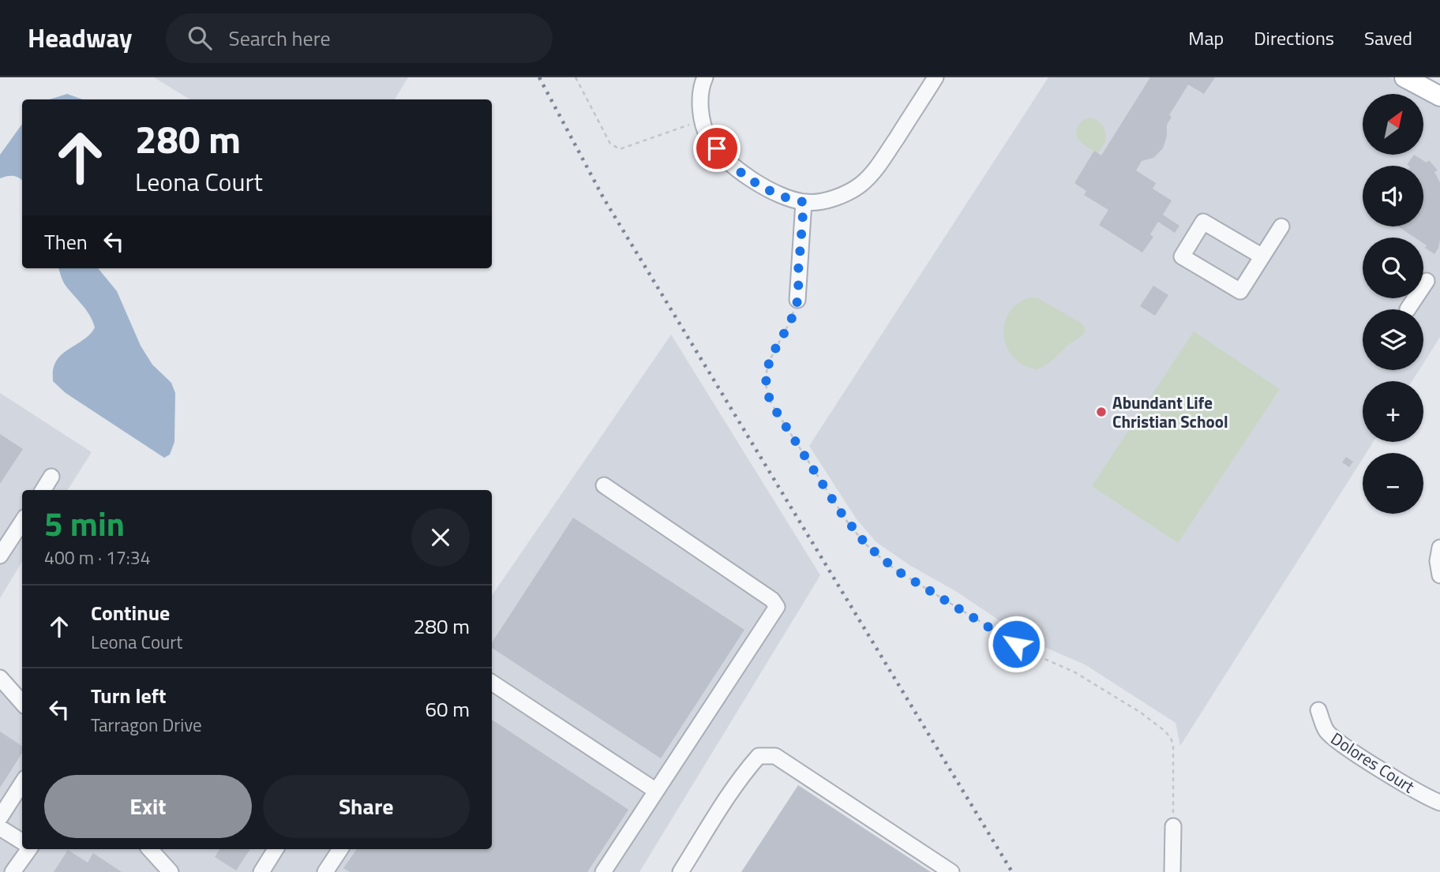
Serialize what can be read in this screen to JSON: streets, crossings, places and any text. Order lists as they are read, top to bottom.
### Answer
{
  "streets": {
    "street": ["Dolores Court"]
  },
  "places": ["Abundant Life Christian School"],
  "north": "top right",
  "page": {
    "header": "Headway",
    "search": "Search here",
    "nav": ["Map", "Directions", "Saved"],
    "map_buttons": ["+", "−"],
    "turn": ["280 m", "Leona Court"],
    "then": "Then",
    "heading": ["5 min", "400 m · 17:34"],
    "list": [
      {
        "name": "Continue",
        "note": "Leona Court",
        "value": "280 m"
      },
      {
        "name": "Turn left",
        "note": "Tarragon Drive",
        "value": "60 m"
      }
    ],
    "buttons": ["Exit", "Share"]
  }
}
